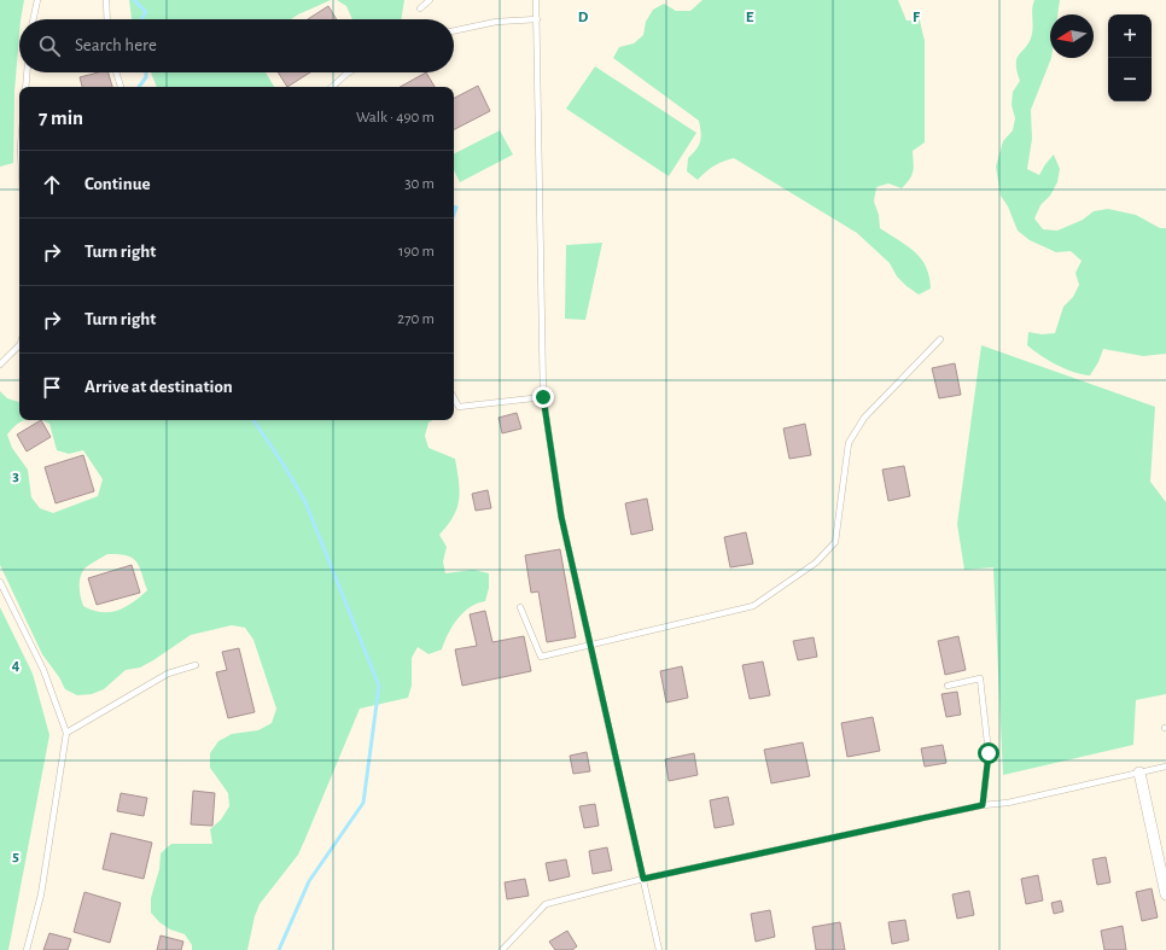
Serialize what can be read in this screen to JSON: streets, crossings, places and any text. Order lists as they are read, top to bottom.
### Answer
{
  "north": "left",
  "page": {
    "map_buttons": ["+", "−"],
    "search": "Search here",
    "heading": ["7 min", "Walk · 490 m"],
    "list": [
      ["Continue", "30 m"],
      ["Turn right", "190 m"],
      ["Turn right", "270 m"],
      "Arrive at destination"
    ]
  },
  "grid": {
    "columns": ["D", "E", "F"],
    "rows": ["3", "4", "5"]
  }
}
